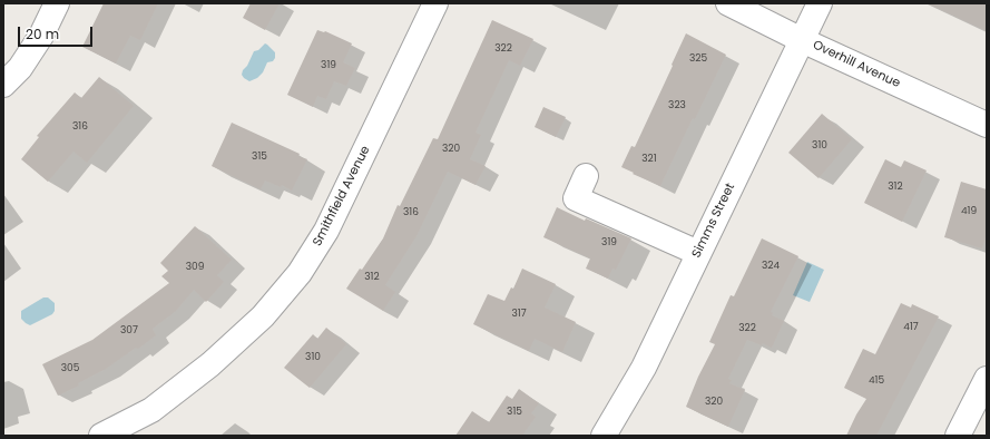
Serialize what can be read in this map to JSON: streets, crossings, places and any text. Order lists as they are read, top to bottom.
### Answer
{
  "streets": {
    "street": ["Overhill Avenue", "Smithfield Avenue", "Simms Street"]
  },
  "crossings": [
    ["Overhill Avenue", "Simms Street"]
  ],
  "house_numbers": [
    "322",
    "325",
    "319",
    "323",
    "316",
    "310",
    "320",
    "315",
    "321",
    "312",
    "419",
    "316",
    "319",
    "324",
    "309",
    "312",
    "317",
    "417",
    "322",
    "307",
    "310",
    "305",
    "415",
    "320",
    "315"
  ],
  "scale_bar": "20 m"
}
